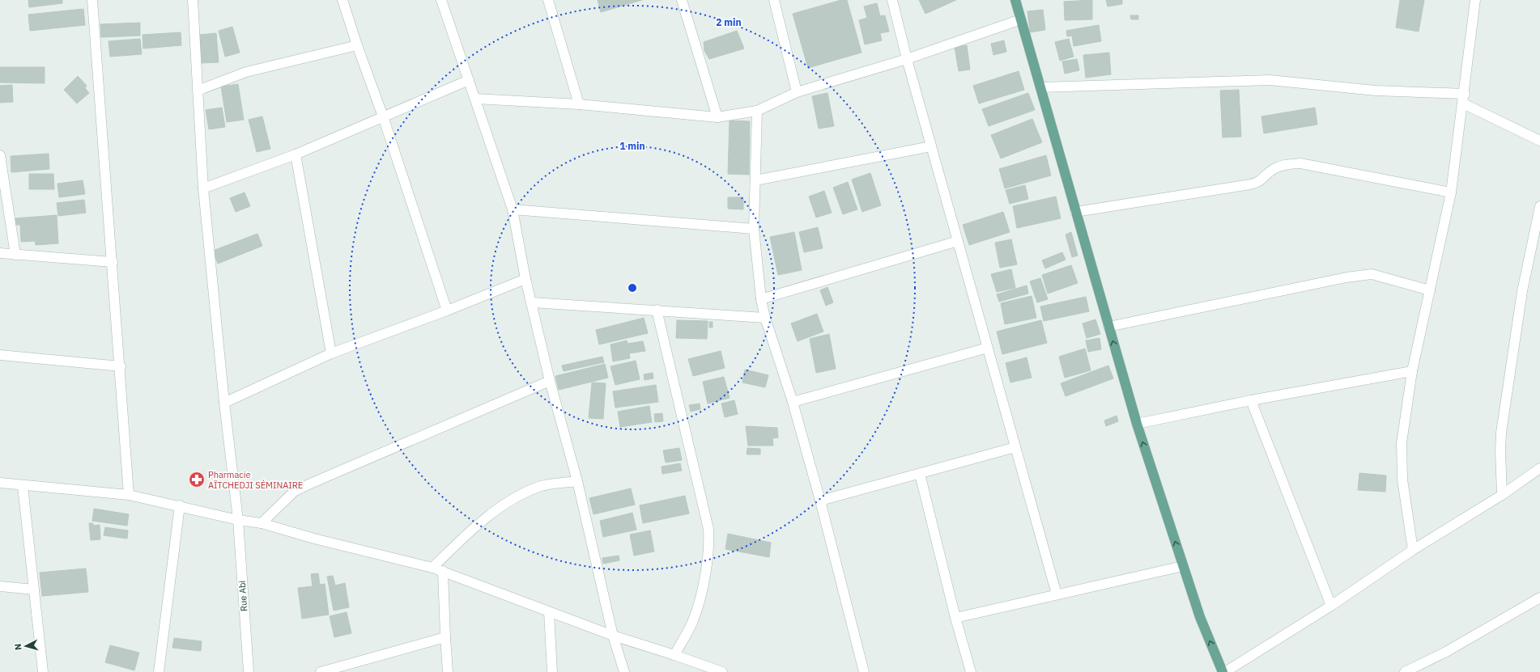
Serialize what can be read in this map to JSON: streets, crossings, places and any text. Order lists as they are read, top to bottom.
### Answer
{
  "streets": {
    "street": ["Rue Abi"]
  },
  "places": {
    "pharmacy": ["Pharmacie AÏTCHEDJI SÉMINAIRE"]
  },
  "north": "left",
  "rings": ["2 min", "1 min"]
}
